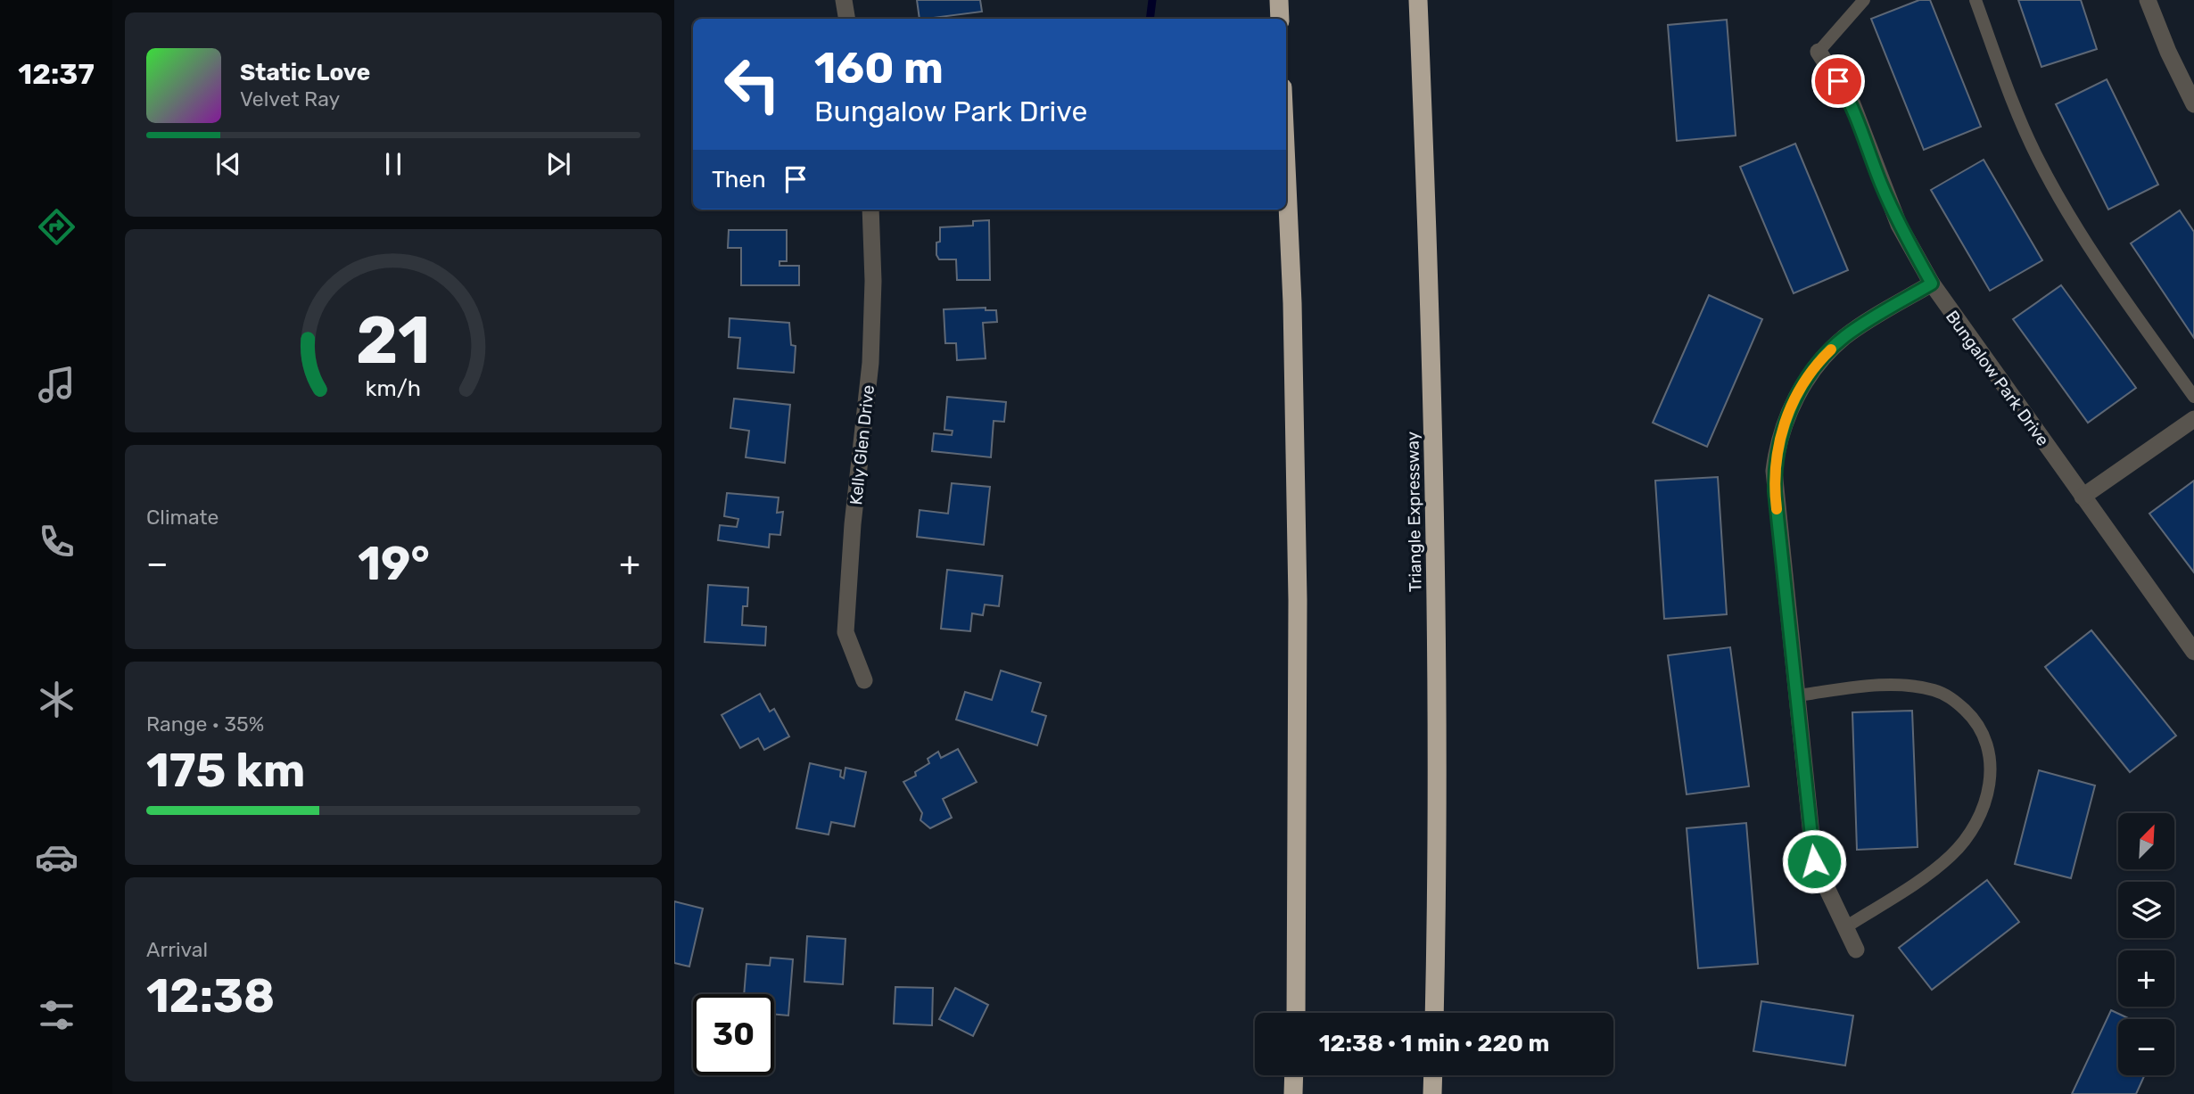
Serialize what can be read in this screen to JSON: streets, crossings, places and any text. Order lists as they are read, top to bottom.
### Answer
{
  "streets": {
    "highway": ["Triangle Expressway"],
    "street": ["Bungalow Park Drive", "Kelly Glen Drive"]
  },
  "north": "top right",
  "page": {
    "tabs": "12:37",
    "turn": ["160 m", "Bungalow Park Drive"],
    "song": ["Static Love", "Velvet Ray"],
    "then": "Then",
    "tile": [
      "Climate",
      ["Range · 35%", "175 km"],
      ["Arrival", "12:38"]
    ],
    "heat": ["−", "19°", "+"],
    "map_buttons": ["+", "−"],
    "limit": "30",
    "trip": "12:38 · 1 min · 220 m",
    "gauge": ["21", "km/h"]
  }
}
